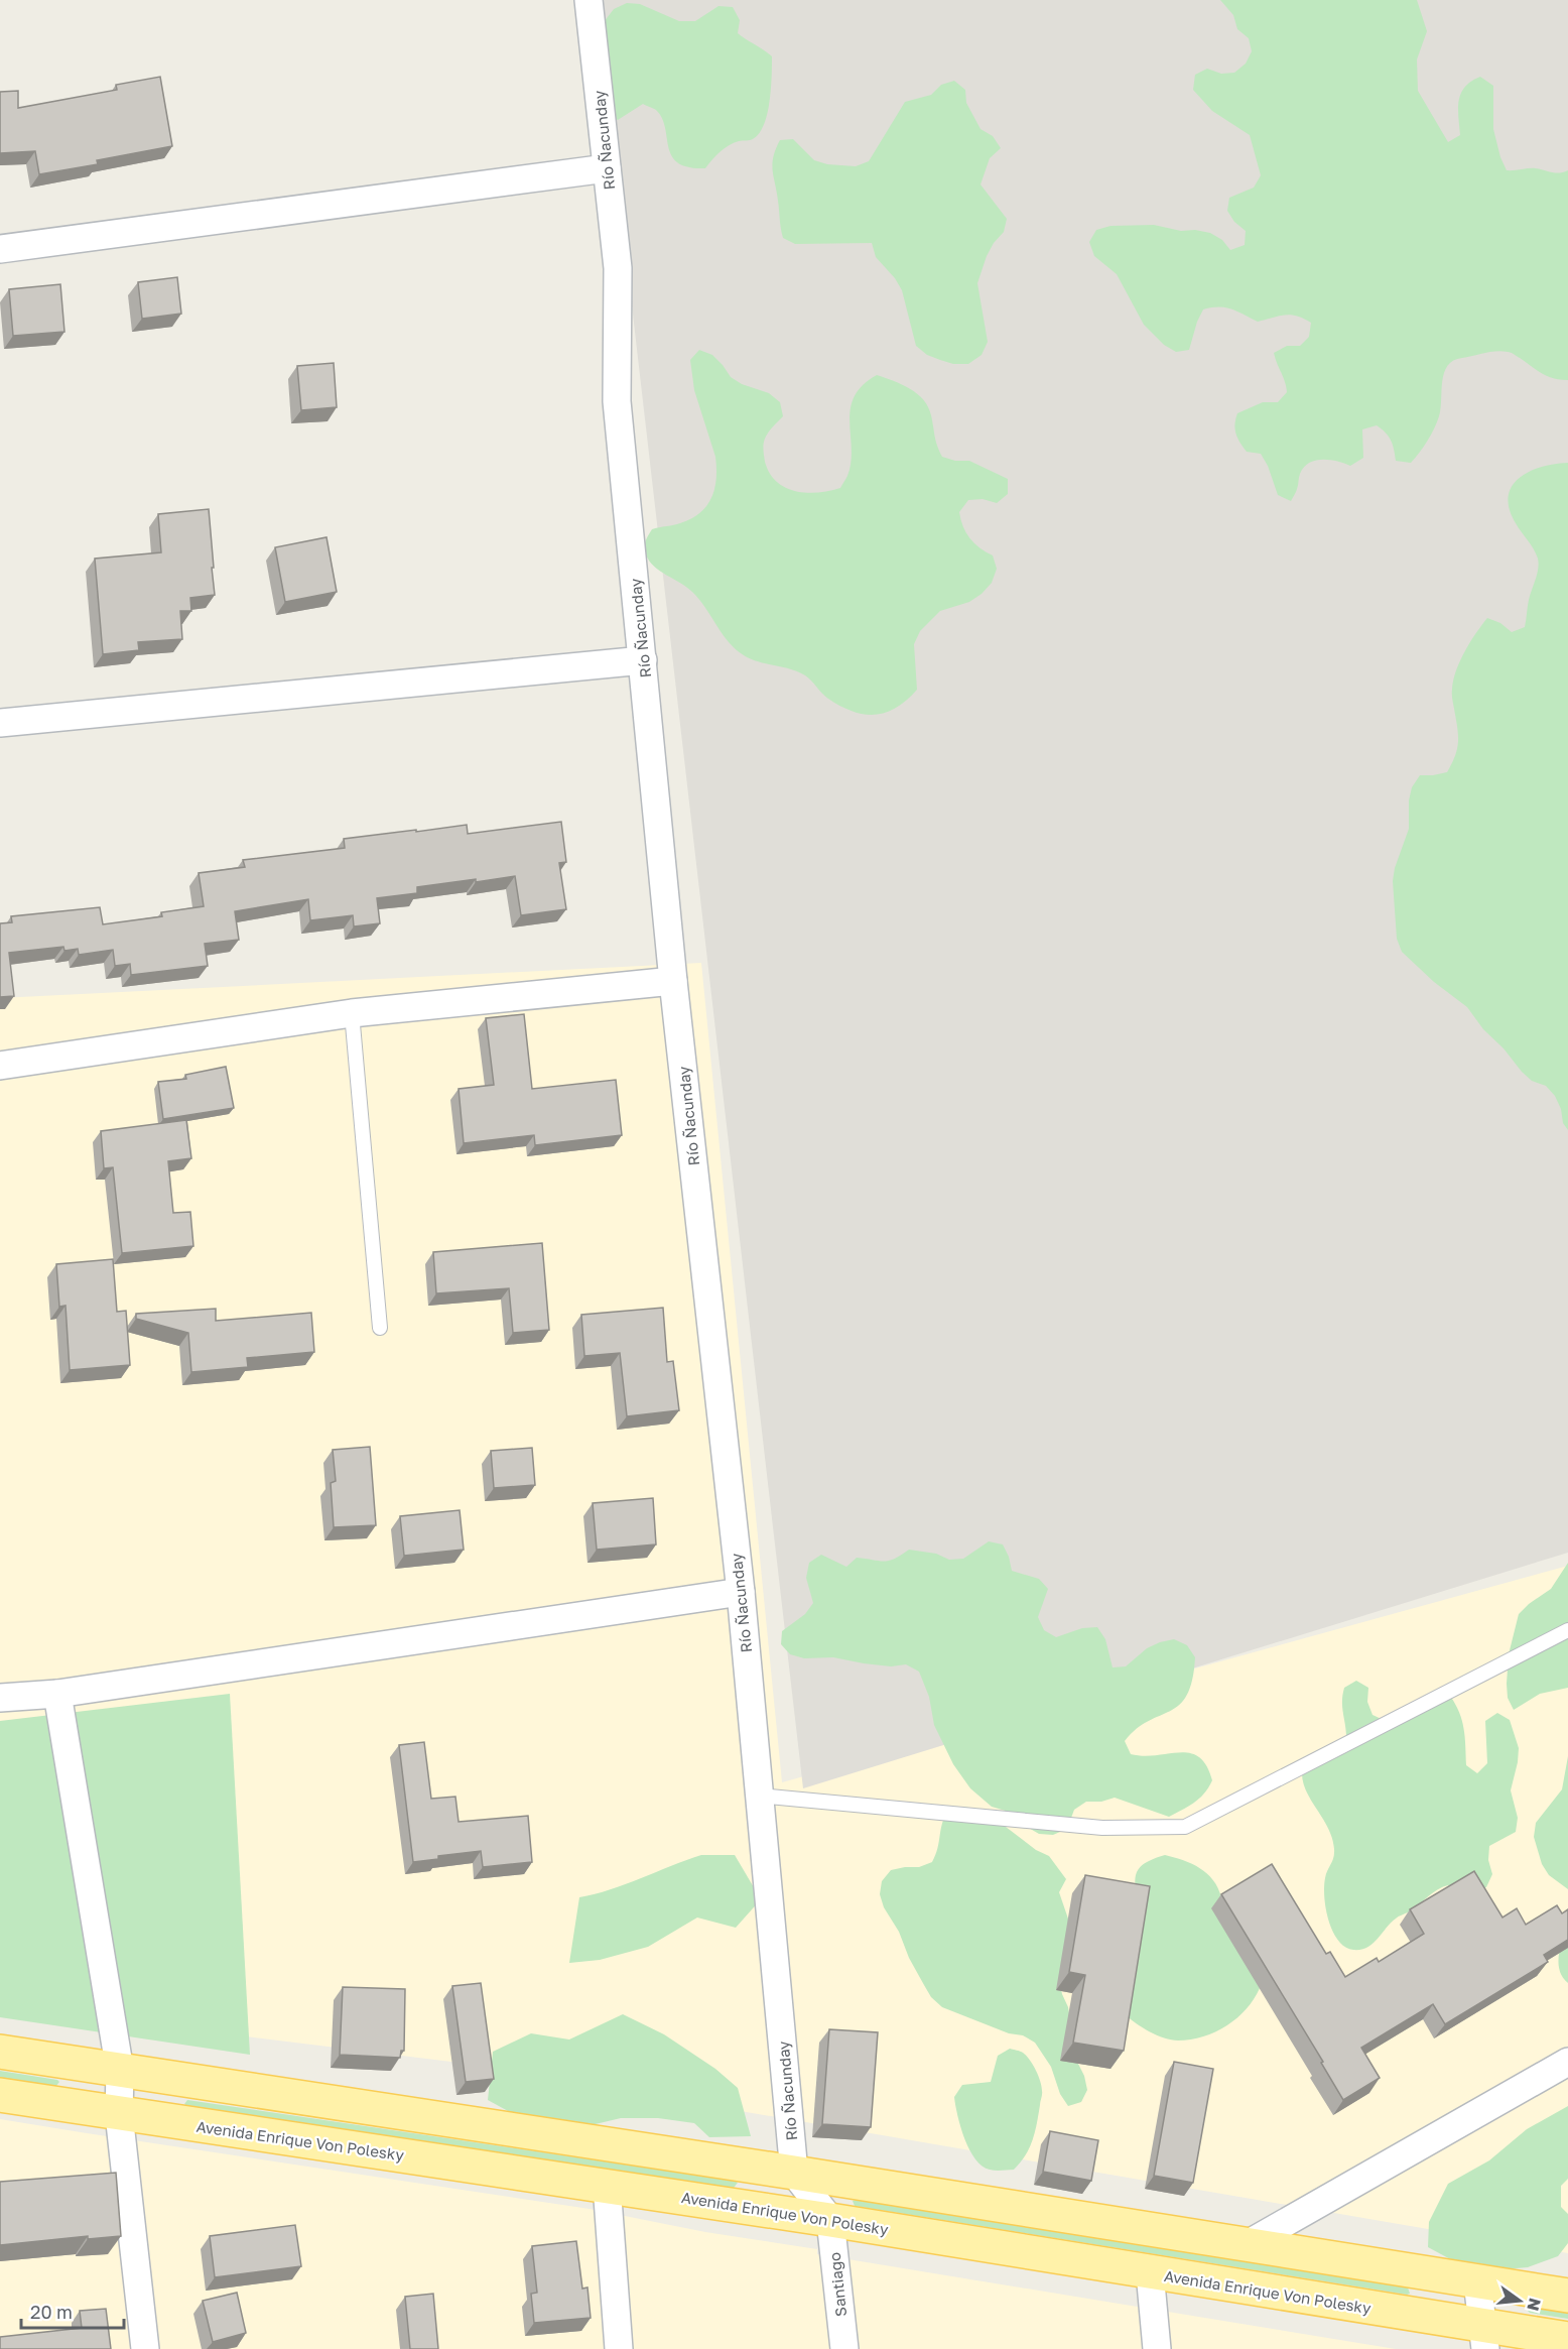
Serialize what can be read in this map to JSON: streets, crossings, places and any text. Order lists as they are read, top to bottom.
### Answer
{
  "streets": {
    "main road": ["Avenida Enrique Von Polesky"],
    "street": ["Río Ñacunday", "Santiago"]
  },
  "crossings": [
    ["Avenida Enrique Von Polesky", "Santiago"]
  ],
  "scale_bar": "20 m",
  "north": "right"
}
